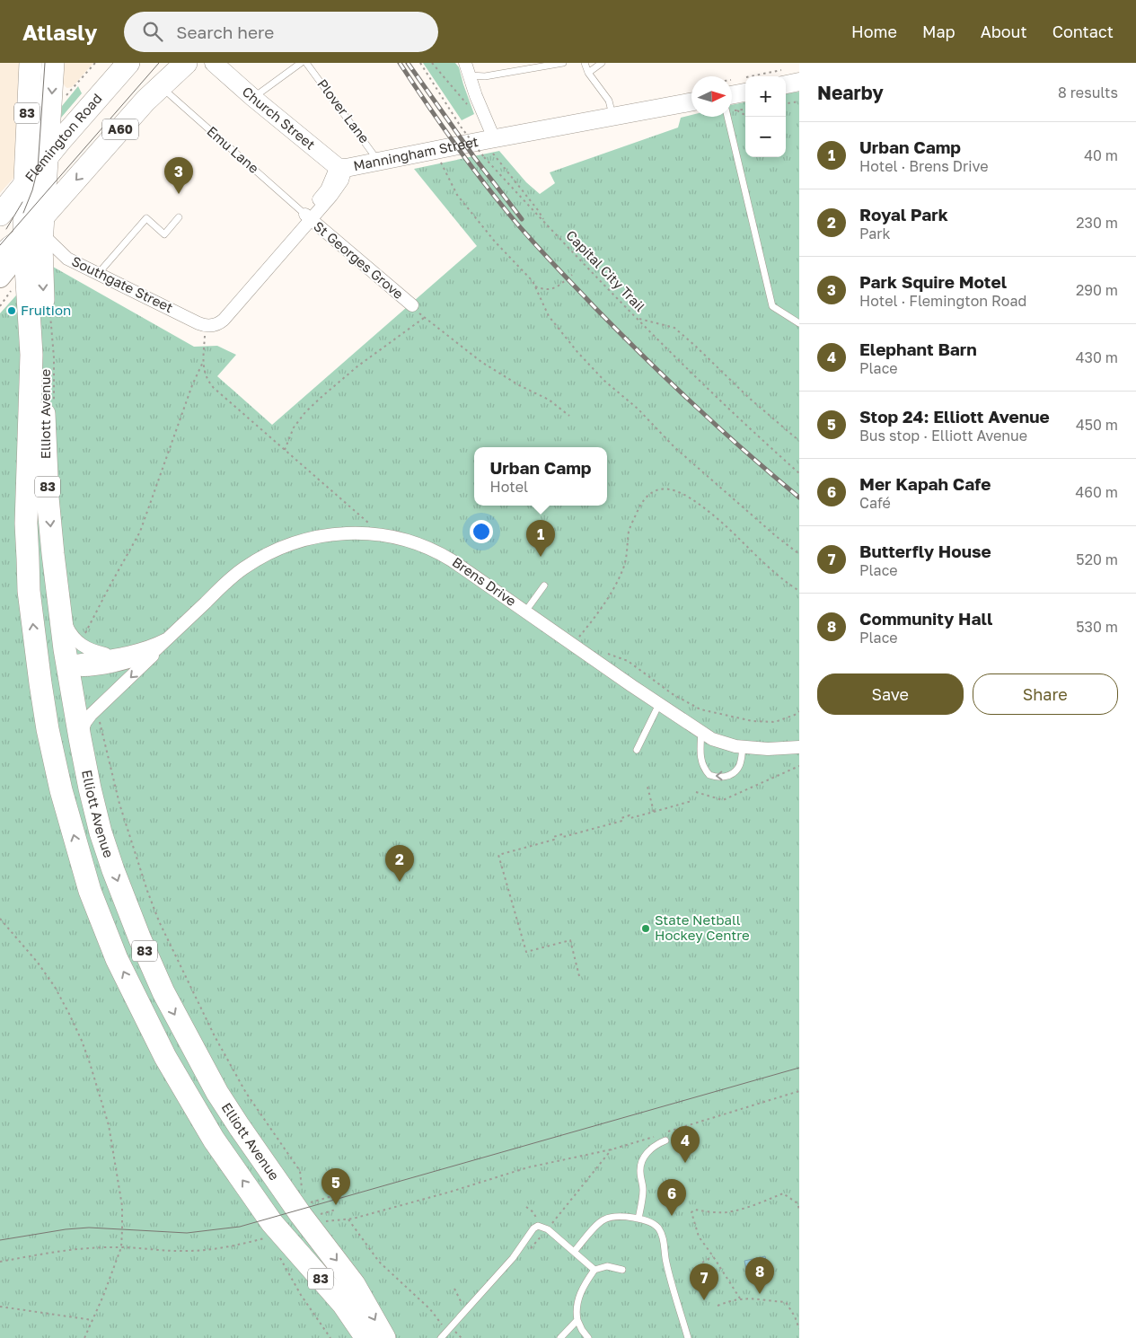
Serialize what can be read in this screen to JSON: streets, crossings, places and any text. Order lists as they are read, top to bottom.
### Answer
{
  "streets": {
    "highway": [
      "83",
      "A60",
      "Flemington Road",
      "Elliott Avenue"
    ],
    "street": [
      "Church Street",
      "Manningham Street",
      "St Georges Grove",
      "Southgate Street",
      "Brens Drive"
    ],
    "lane": ["Plover Lane", "Emu Lane"],
    "path": ["Capital City Trail"]
  },
  "crossings": [
    ["Plover Lane", "Manningham Street"],
    ["83", "A60"],
    ["83", "Flemington Road"],
    ["83", "Southgate Street"],
    ["83", "Elliott Avenue"],
    ["Church Street", "Manningham Street"],
    ["A60", "Emu Lane"],
    ["A60", "Southgate Street"],
    ["A60", "Elliott Avenue"],
    ["Emu Lane", "Manningham Street"],
    ["Emu Lane", "St Georges Grove"],
    ["Manningham Street", "St Georges Grove"],
    ["Manningham Street", "Southgate Street"],
    ["Southgate Street", "Elliott Avenue"],
    ["Elliott Avenue", "Brens Drive"]
  ],
  "places": ["Fruition", "State Netball Hockey Centre"],
  "north": "right",
  "page": {
    "header": "Atlasly",
    "search": "Search here",
    "nav": [
      "Home",
      "Map",
      "About",
      "Contact"
    ],
    "heading": ["Nearby", "8 results"],
    "map_buttons": ["+", "−"],
    "list": [
      {
        "mark": "1",
        "name": "Urban Camp",
        "note": "Hotel · Brens Drive",
        "value": "40 m"
      },
      {
        "mark": "2",
        "name": "Royal Park",
        "note": "Park",
        "value": "230 m"
      },
      {
        "mark": "3",
        "name": "Park Squire Motel",
        "note": "Hotel · Flemington Road",
        "value": "290 m"
      },
      {
        "mark": "4",
        "name": "Elephant Barn",
        "note": "Place",
        "value": "430 m"
      },
      {
        "mark": "5",
        "name": "Stop 24: Elliott Avenue",
        "note": "Bus stop · Elliott Avenue",
        "value": "450 m"
      },
      {
        "mark": "6",
        "name": "Mer Kapah Cafe",
        "note": "Café",
        "value": "460 m"
      },
      {
        "mark": "7",
        "name": "Butterfly House",
        "note": "Place",
        "value": "520 m"
      },
      {
        "mark": "8",
        "name": "Community Hall",
        "note": "Place",
        "value": "530 m"
      }
    ],
    "pins": [
      "3",
      "1",
      "2",
      "4",
      "5",
      "6",
      "8",
      "7"
    ],
    "popup": ["Urban Camp", "Hotel"],
    "buttons": ["Save", "Share"]
  }
}
